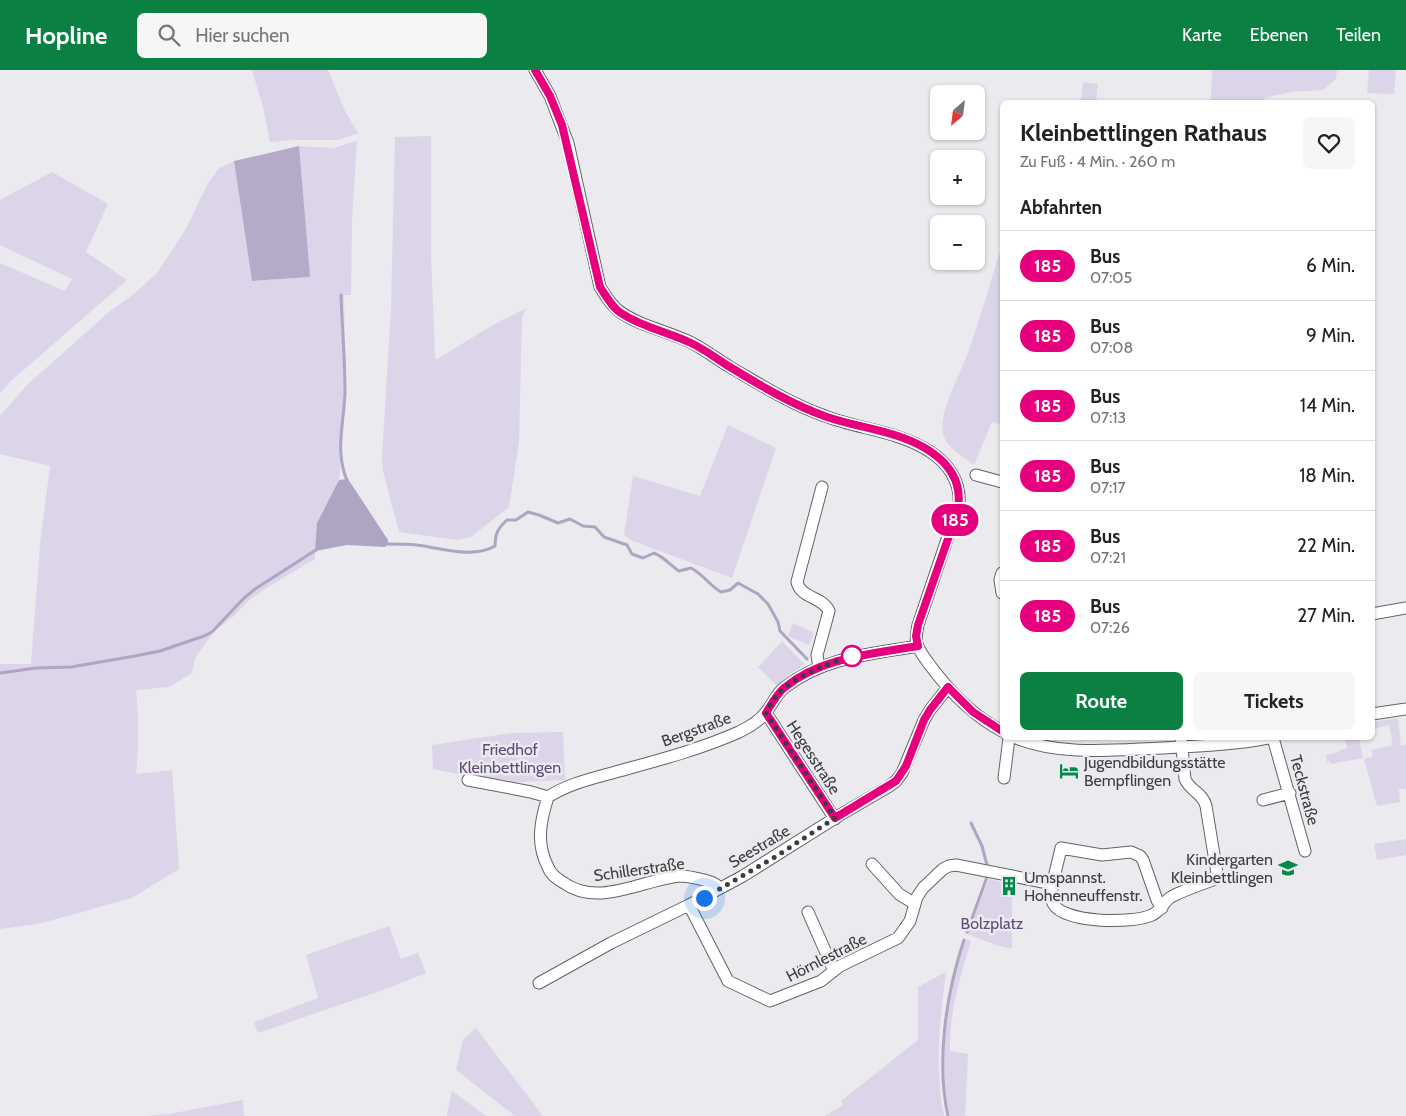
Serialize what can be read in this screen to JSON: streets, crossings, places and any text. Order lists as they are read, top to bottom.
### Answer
{
  "streets": {
    "street": [
      "Bergstraße",
      "Hegesstraße",
      "Teckstraße",
      "Seestraße",
      "Schillerstraße",
      "Hörnlestraße"
    ]
  },
  "crossings": [
    ["Bergstraße", "Hegesstraße"],
    ["Bergstraße", "Schillerstraße"],
    ["Hegesstraße", "Seestraße"],
    ["Seestraße", "Schillerstraße"],
    ["Seestraße", "Hörnlestraße"]
  ],
  "parks": ["Friedhof Kleinbettlingen", "Bolzplatz"],
  "places": {
    "hotel": ["Jugendbildungsstätte Bempflingen"],
    "school or university": ["Kindergarten Kleinbettlingen"],
    "building": ["Umspannst. Hohenneuffenstr."]
  },
  "lines": ["bus line 185"],
  "north": "bottom left",
  "page": {
    "header": "Hopline",
    "search": "Hier suchen",
    "nav": ["Karte", "Ebenen", "Teilen"],
    "on_map": "185",
    "map_buttons": ["+", "−"],
    "heading": [
      ["Kleinbettlingen Rathaus", "Zu Fuß · 4 Min. · 260 m"],
      "Abfahrten"
    ],
    "list": [
      {
        "mark": "185",
        "name": "Bus",
        "note": "07:05",
        "value": "6 Min."
      },
      {
        "mark": "185",
        "name": "Bus",
        "note": "07:08",
        "value": "9 Min."
      },
      {
        "mark": "185",
        "name": "Bus",
        "note": "07:13",
        "value": "14 Min."
      },
      {
        "mark": "185",
        "name": "Bus",
        "note": "07:17",
        "value": "18 Min."
      },
      {
        "mark": "185",
        "name": "Bus",
        "note": "07:21",
        "value": "22 Min."
      },
      {
        "mark": "185",
        "name": "Bus",
        "note": "07:26",
        "value": "27 Min."
      }
    ],
    "buttons": ["Route", "Tickets"]
  }
}
